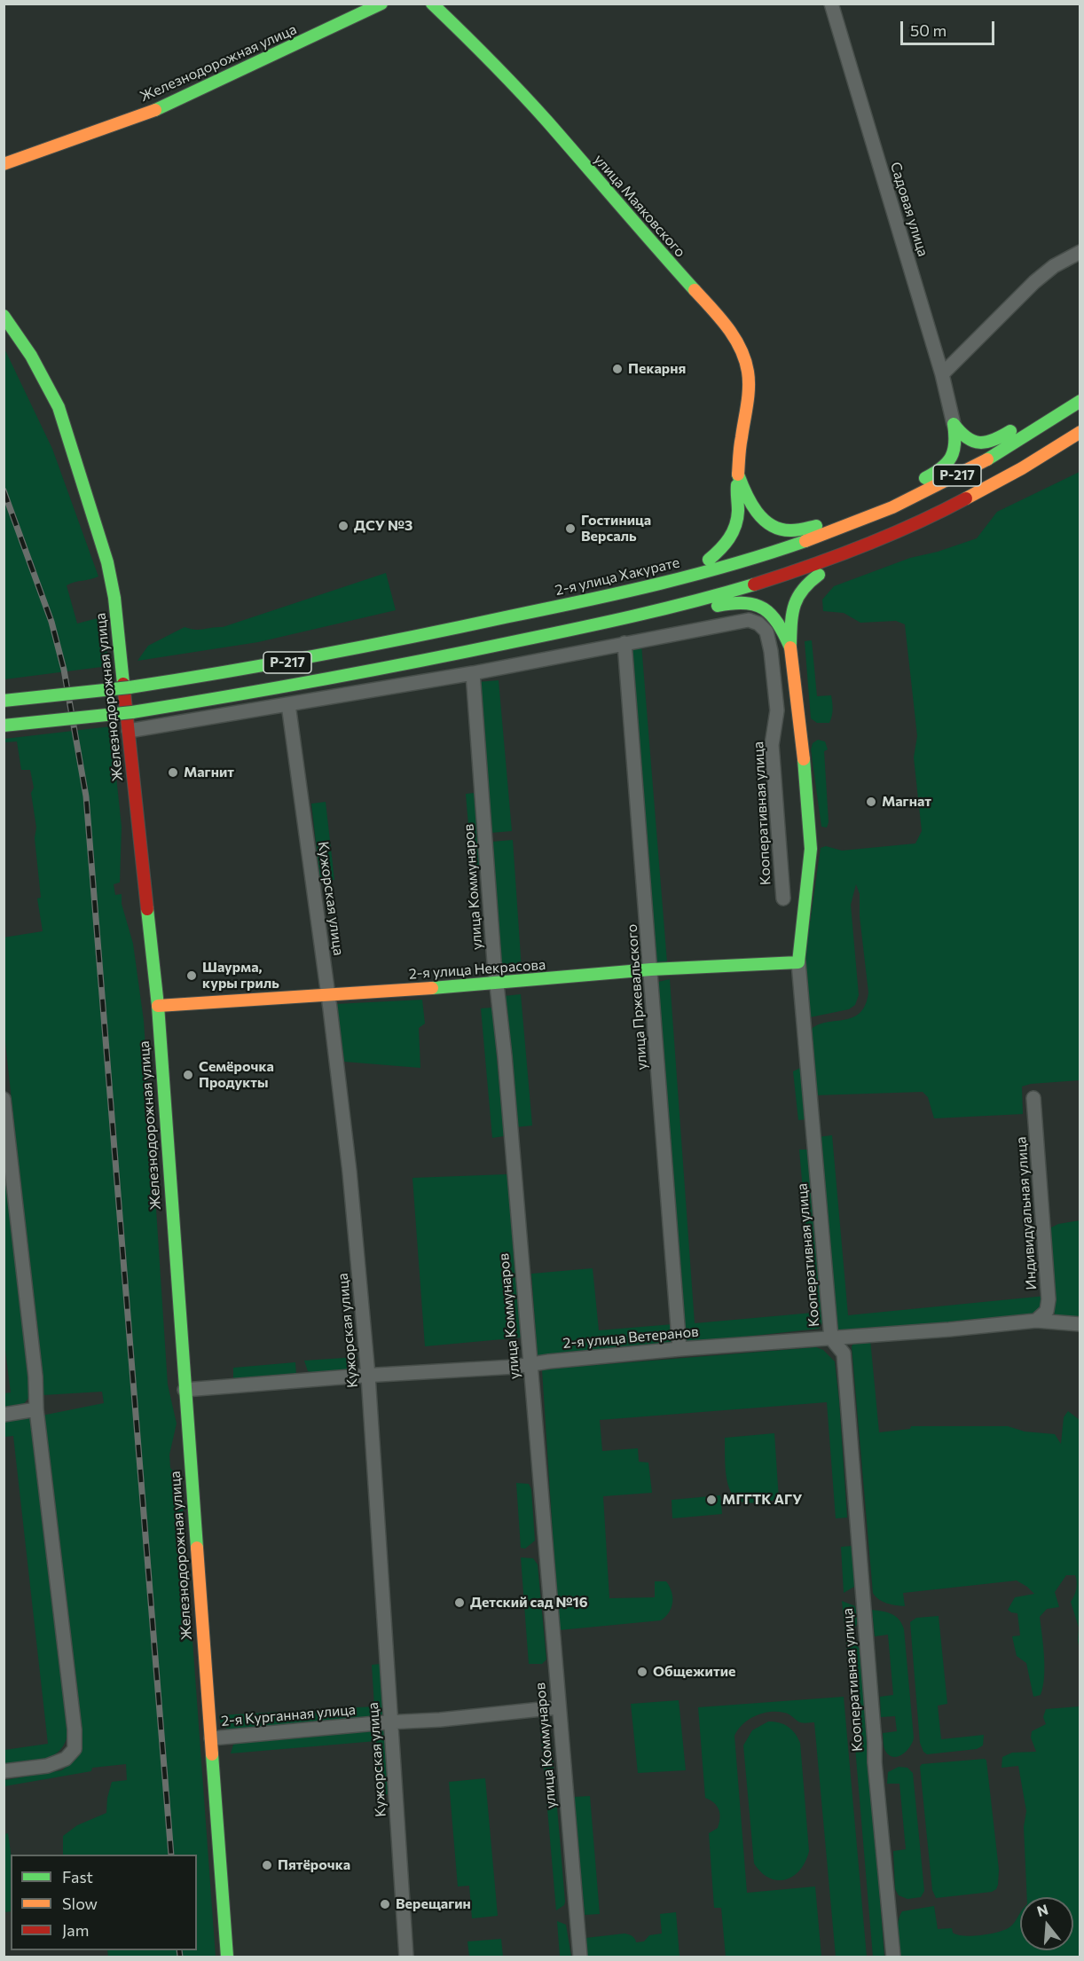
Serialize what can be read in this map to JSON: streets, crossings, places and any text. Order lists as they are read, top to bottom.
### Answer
{
  "streets": {
    "main road": [
      "Железнодорожная улица",
      "улица Маяковского",
      "Р-217",
      "2-я улица Хакурате",
      "Кооперативная улица",
      "2-я улица Некрасова"
    ],
    "street": [
      "Садовая улица",
      "улица Коммунаров",
      "Кужорская улица",
      "улица Пржевальского",
      "Индивидуальная улица",
      "2-я улица Ветеранов",
      "2-я Курганная улица"
    ]
  },
  "crossings": [
    ["Железнодорожная улица", "2-я улица Некрасова"],
    ["Железнодорожная улица", "2-я улица Ветеранов"],
    ["Железнодорожная улица", "2-я Курганная улица"],
    ["Кооперативная улица", "2-я улица Некрасова"],
    ["Кооперативная улица", "улица Пржевальского"],
    ["Кооперативная улица", "2-я улица Ветеранов"],
    ["улица Коммунаров", "2-я улица Некрасова"],
    ["улица Коммунаров", "2-я улица Ветеранов"],
    ["улица Коммунаров", "2-я Курганная улица"],
    ["Кужорская улица", "2-я улица Некрасова"],
    ["Кужорская улица", "2-я улица Ветеранов"],
    ["Кужорская улица", "2-я Курганная улица"],
    ["2-я улица Некрасова", "улица Пржевальского"],
    ["улица Пржевальского", "2-я улица Ветеранов"],
    ["Индивидуальная улица", "2-я улица Ветеранов"]
  ],
  "places": [
    "Пекарня",
    "ДСУ №3",
    "Гостиница Версаль",
    "Магнит",
    "Магнат",
    "Шаурма, куры гриль",
    "Семёрочка Продукты",
    "МГГТК АГУ",
    "Детский сад №16",
    "Общежитие",
    "Пятёрочка",
    "Верещагин"
  ],
  "legend": ["Fast", "Slow", "Jam"],
  "scale_bar": "50 m",
  "north": "top"
}
